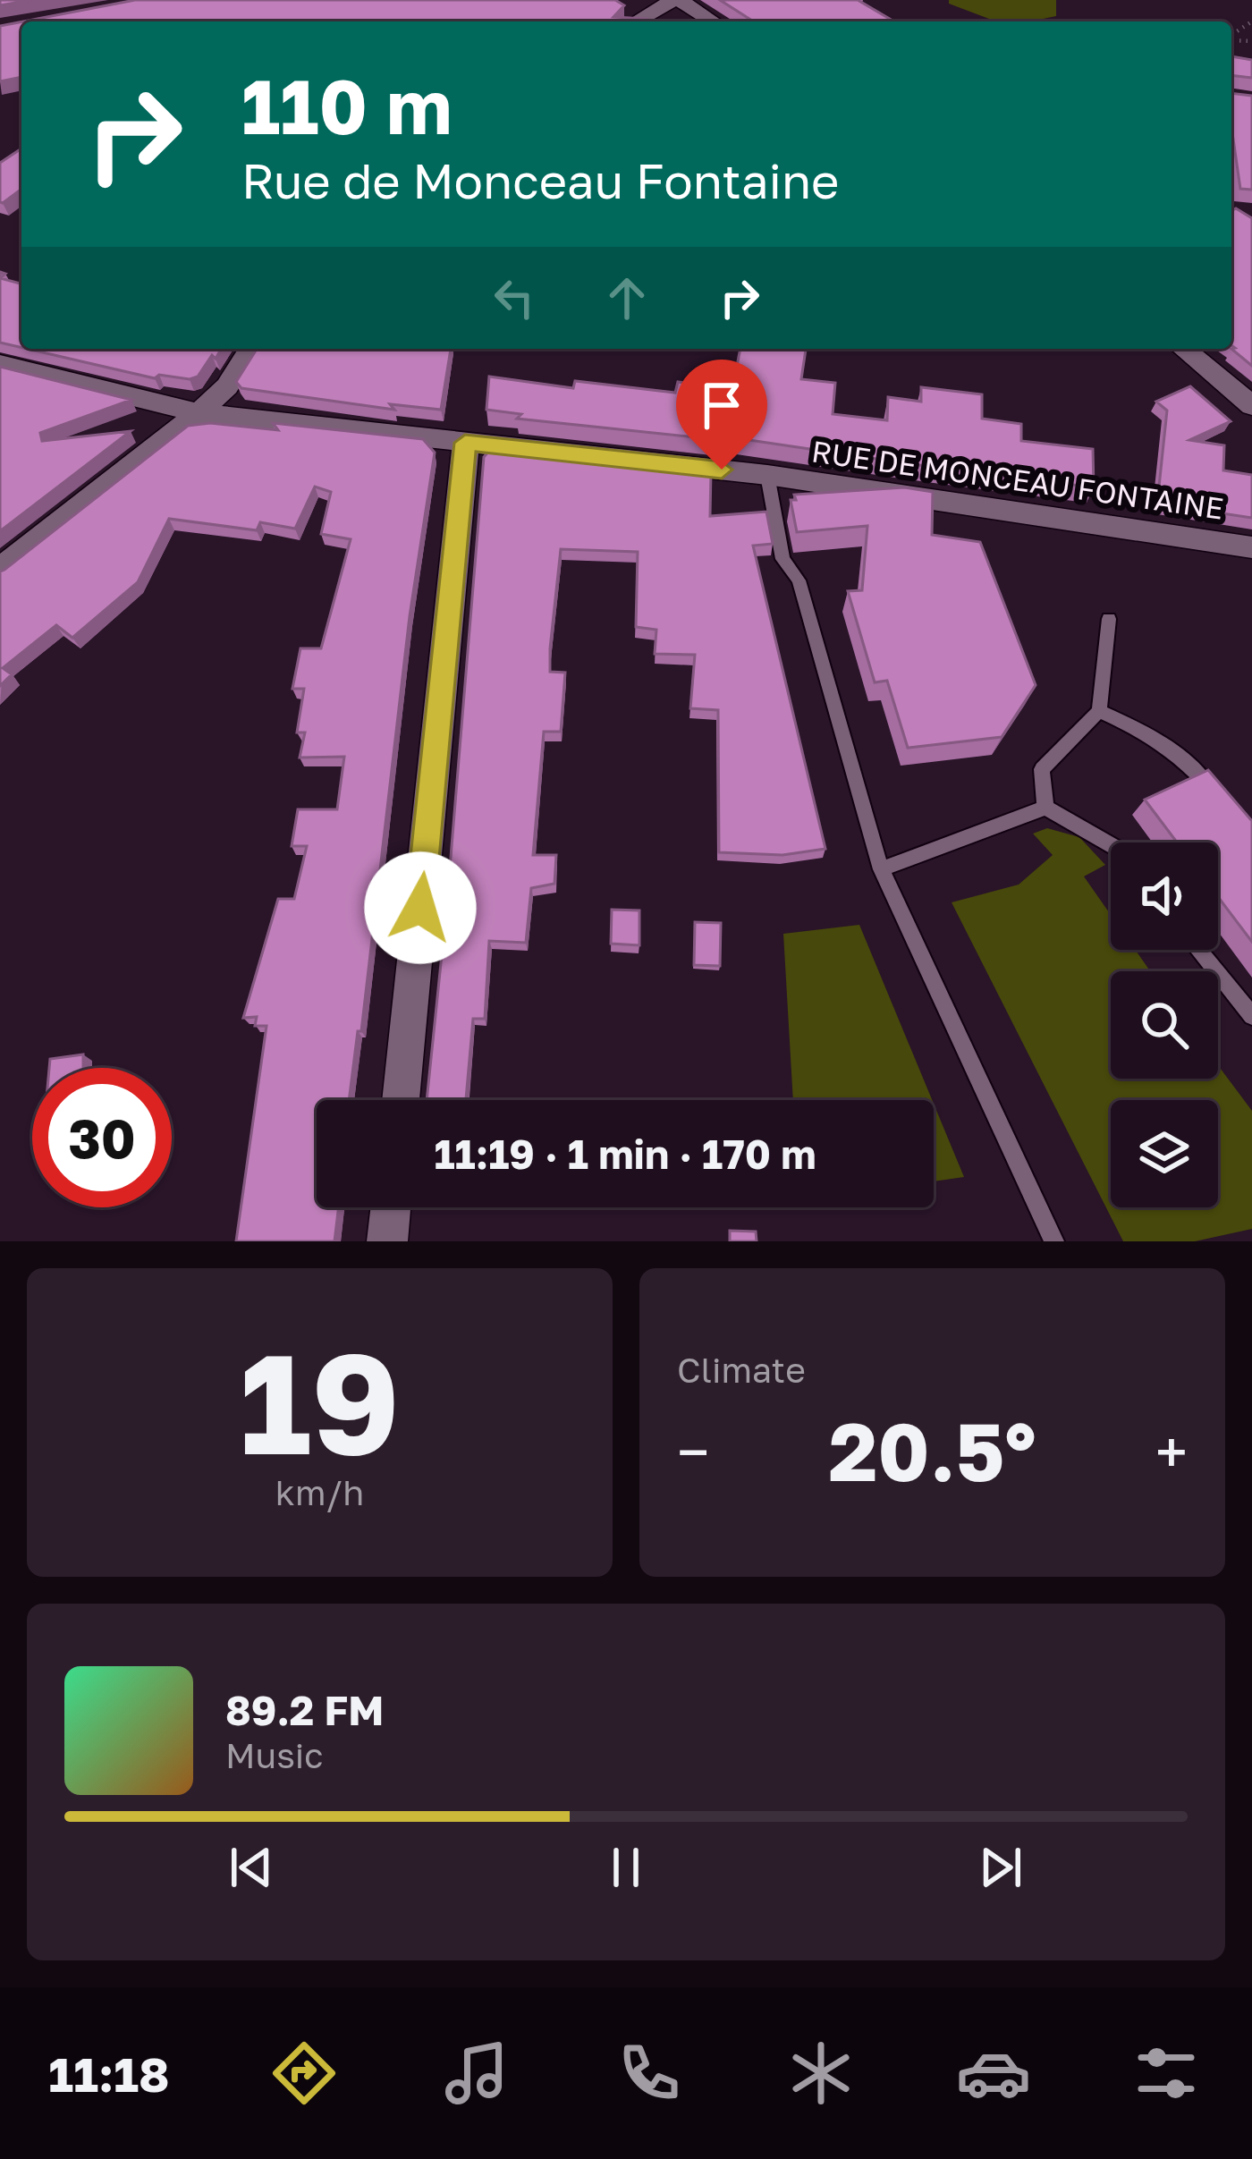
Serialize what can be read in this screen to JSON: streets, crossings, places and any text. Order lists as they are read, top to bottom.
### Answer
{
  "streets": {
    "street": ["RUE DE MONCEAU FONTAINE"]
  },
  "page": {
    "turn": ["110 m", "Rue de Monceau Fontaine"],
    "limit": "30",
    "trip": "11:19 · 1 min · 170 m",
    "tile": [
      ["19", "km/h"],
      "Climate"
    ],
    "heat": ["−", "20.5°", "+"],
    "song": ["89.2 FM", "Music"],
    "tabs": "11:18"
  }
}
